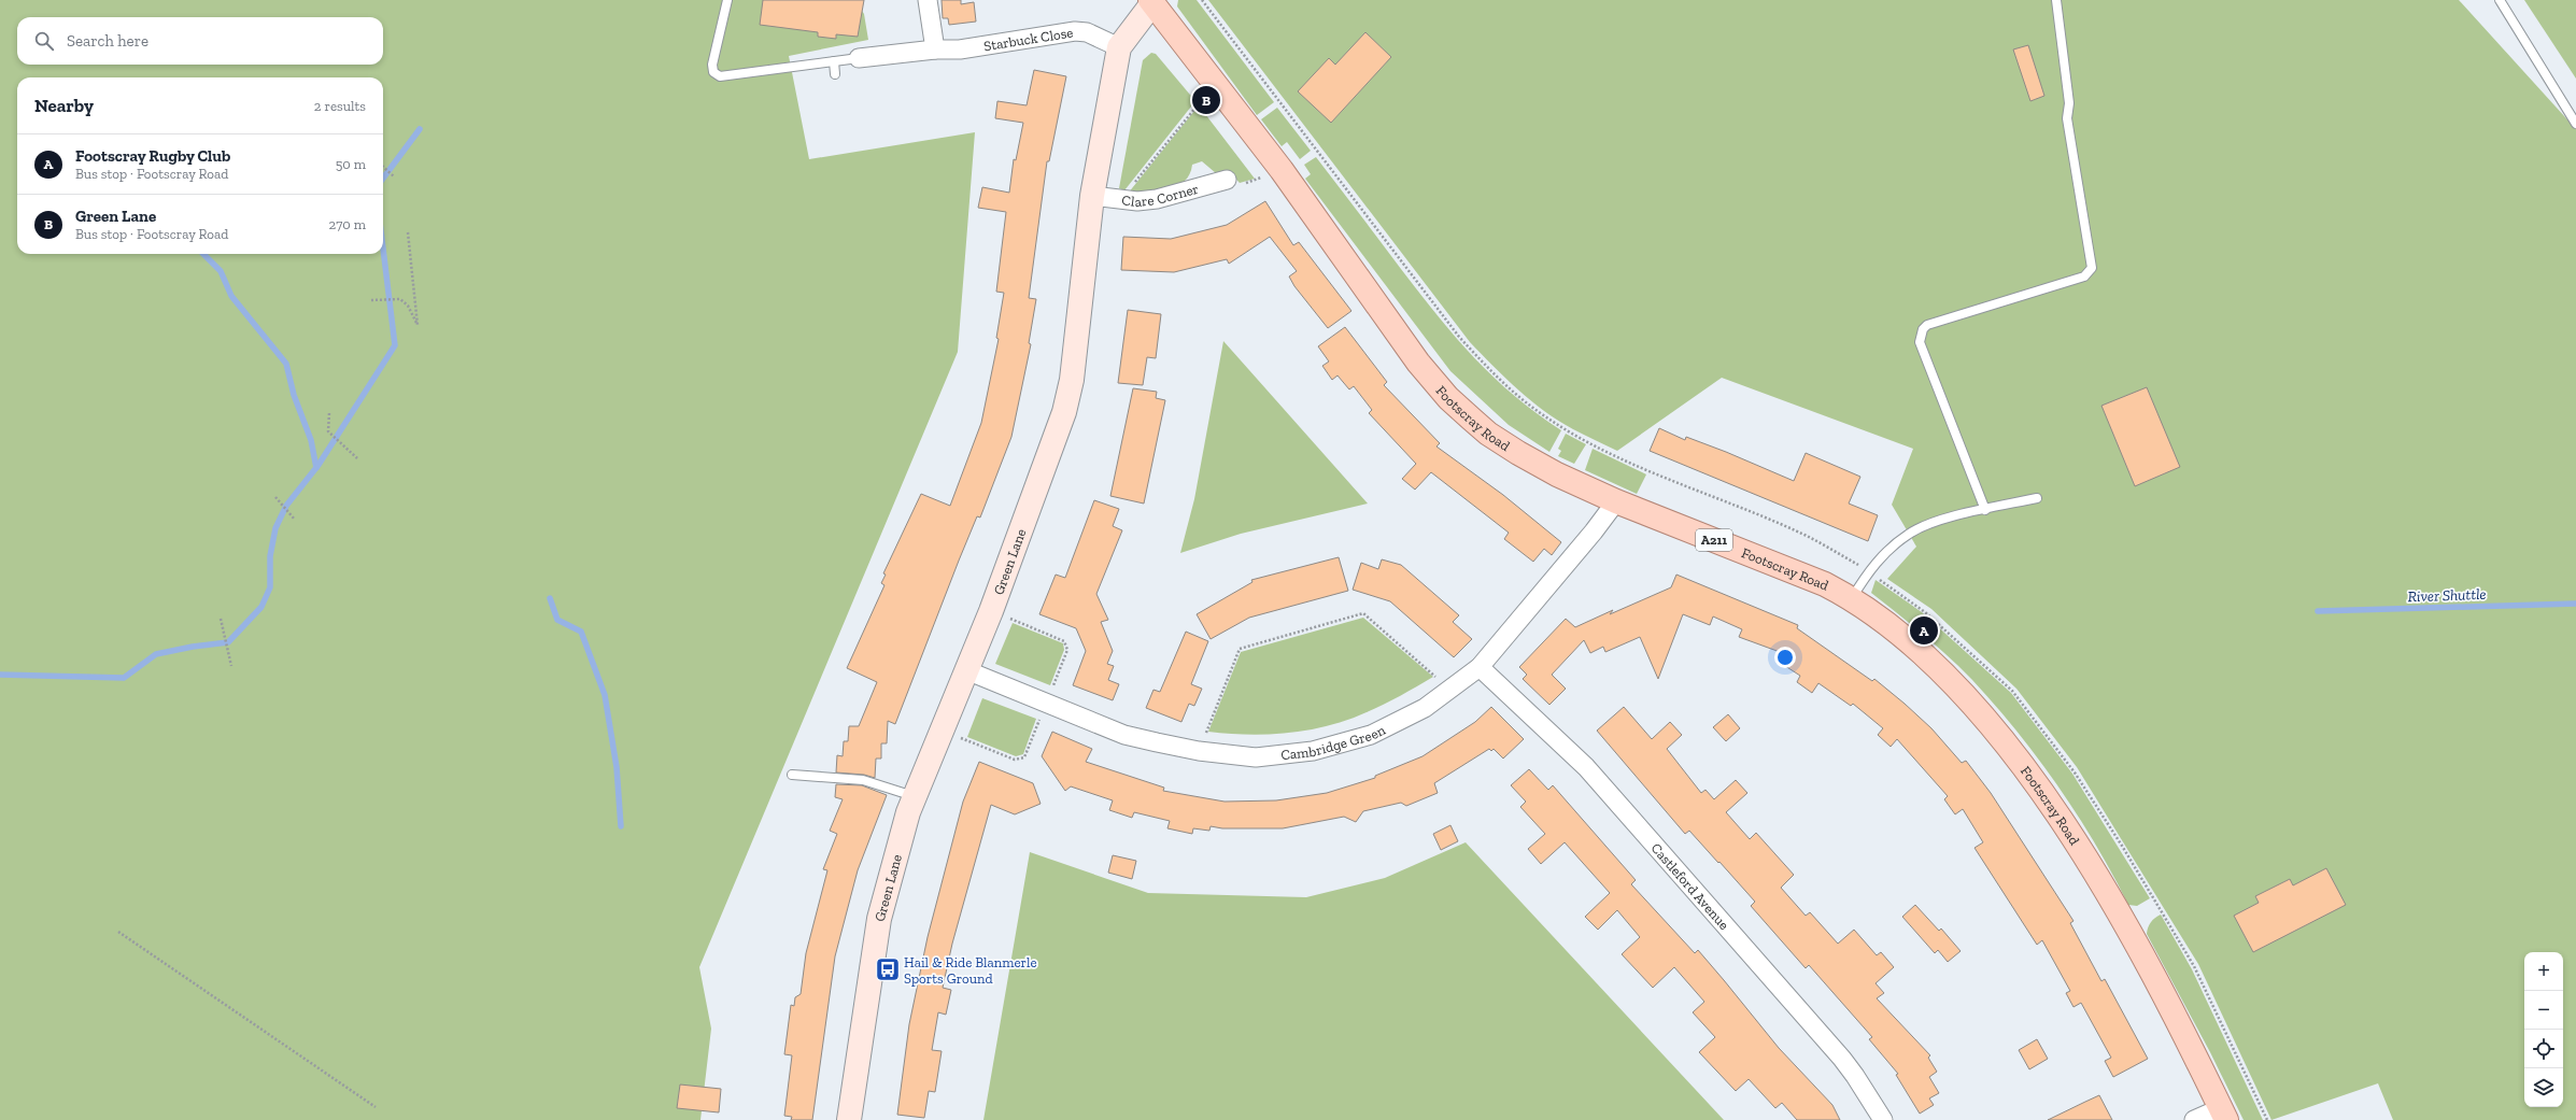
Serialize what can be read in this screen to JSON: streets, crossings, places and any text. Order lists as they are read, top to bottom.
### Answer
{
  "streets": {
    "main road": ["Footscray Road", "A211", "Green Lane"],
    "street": [
      "Starbuck Close",
      "Clare Corner",
      "Cambridge Green",
      "Castleford Avenue"
    ]
  },
  "crossings": [
    ["Starbuck Close", "Green Lane"],
    ["Clare Corner", "Green Lane"],
    ["Footscray Road", "Green Lane"],
    ["Footscray Road", "Cambridge Green"],
    ["Green Lane", "Cambridge Green"],
    ["Cambridge Green", "Castleford Avenue"]
  ],
  "water": ["River Shuttle"],
  "places": {
    "bus stop": ["Hail & Ride Blanmerle Sports Ground"]
  },
  "page": {
    "search": "Search here",
    "heading": ["Nearby", "2 results"],
    "pins": ["B", "A"],
    "list": [
      {
        "mark": "A",
        "name": "Footscray Rugby Club",
        "note": "Bus stop · Footscray Road",
        "value": "50 m"
      },
      {
        "mark": "B",
        "name": "Green Lane",
        "note": "Bus stop · Footscray Road",
        "value": "270 m"
      }
    ],
    "map_buttons": ["+", "−"]
  }
}
